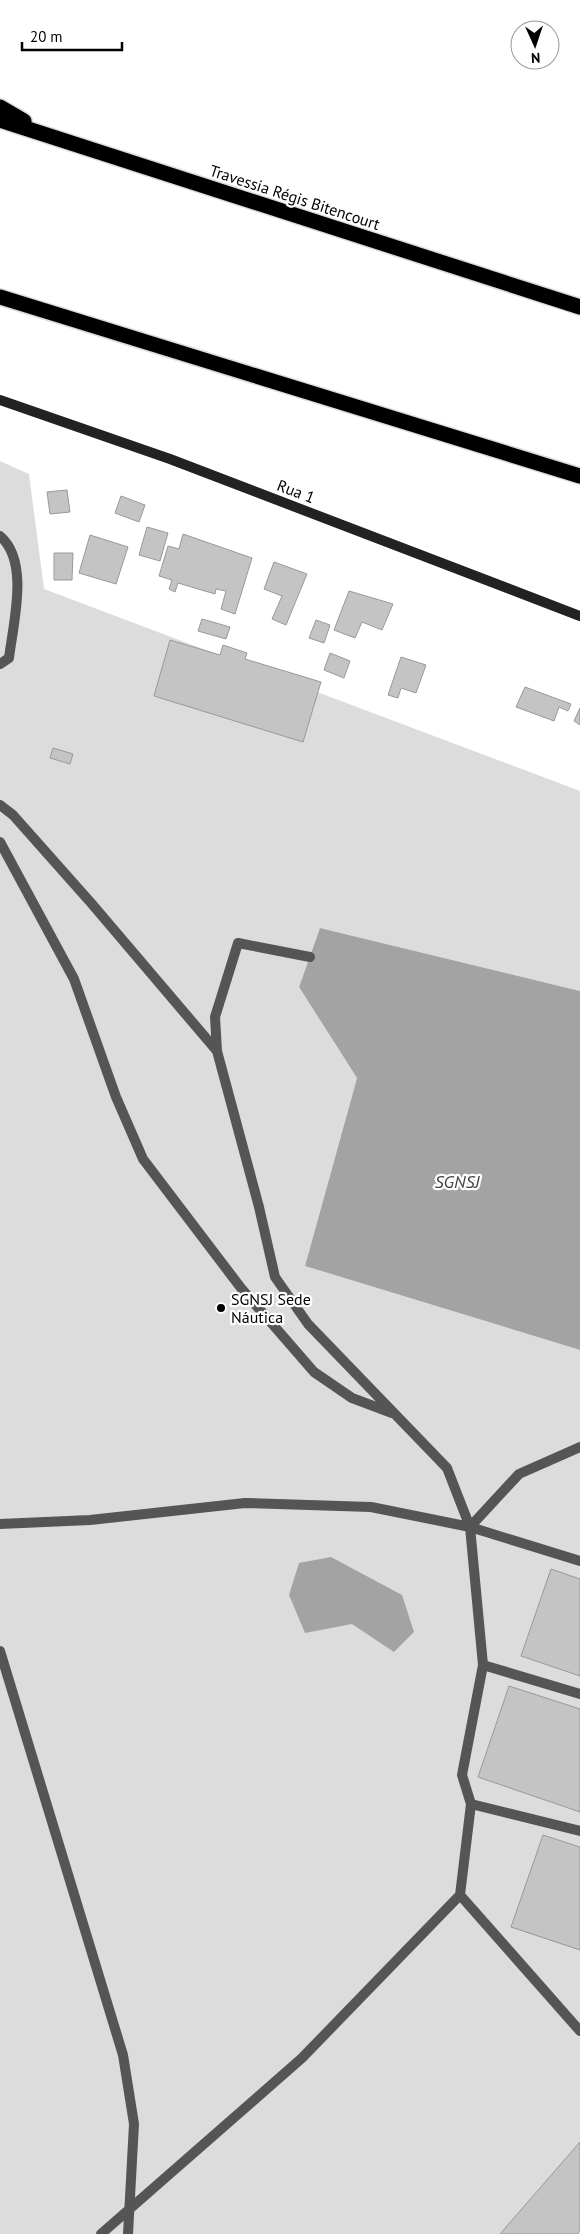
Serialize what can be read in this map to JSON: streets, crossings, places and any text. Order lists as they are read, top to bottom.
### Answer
{
  "streets": {
    "highway": ["Travessia Régis Bitencourt"],
    "street": ["Rua 1"]
  },
  "water": ["SGNSJ"],
  "places": ["SGNSJ Sede Náutica"],
  "scale_bar": "20 m",
  "north": "bottom"
}
